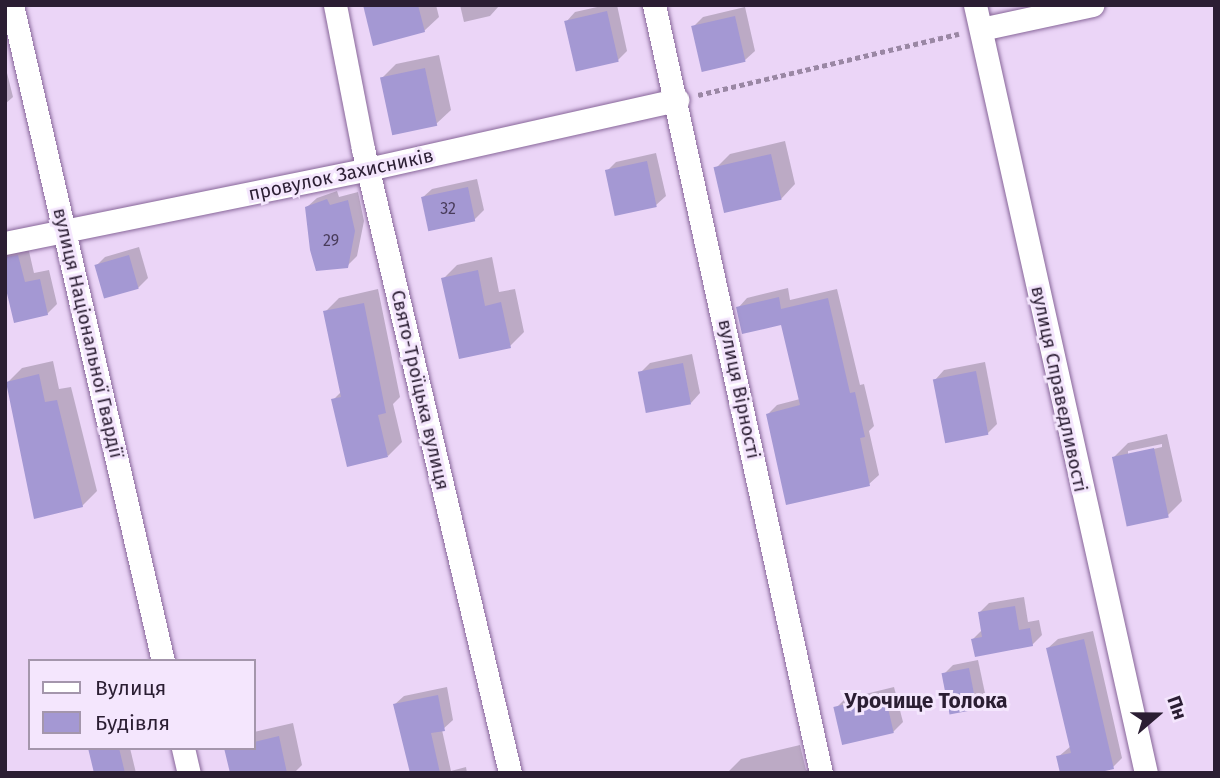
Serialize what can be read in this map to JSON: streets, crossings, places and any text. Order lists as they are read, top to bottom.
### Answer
{
  "streets": {
    "street": [
      "провулок Захисників",
      "вулиця Національної Гвардії",
      "вулиця Вірності",
      "вулиця Справедливості",
      "Свято-Троїцька вулиця"
    ]
  },
  "crossings": [
    ["провулок Захисників", "вулиця Національної Гвардії"],
    ["провулок Захисників", "вулиця Вірності"],
    ["провулок Захисників", "Свято-Троїцька вулиця"]
  ],
  "districts": ["Урочище Толока"],
  "house_numbers": ["32", "29"],
  "legend": ["Вулиця", "Будівля"],
  "north": "right"
}
